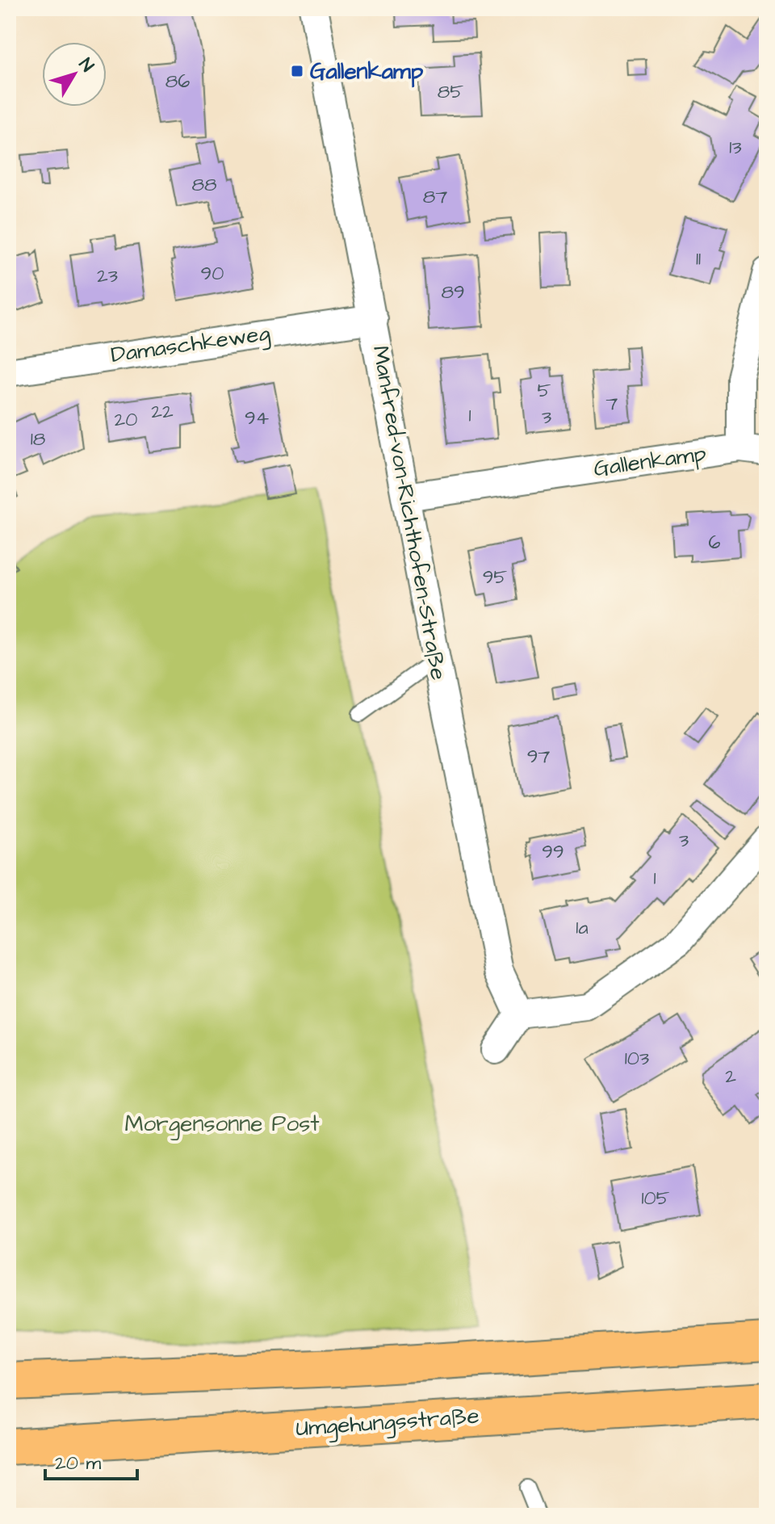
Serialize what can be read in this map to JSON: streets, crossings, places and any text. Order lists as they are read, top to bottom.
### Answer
{
  "streets": {
    "highway": ["Umgehungsstraße"],
    "street": ["Damaschkeweg", "Gallenkamp", "Manfred-von-Richthofen-Straße"]
  },
  "crossings": [
    ["Damaschkeweg", "Manfred-von-Richthofen-Straße"],
    ["Gallenkamp", "Manfred-von-Richthofen-Straße"]
  ],
  "parks": ["Morgensonne Post"],
  "places": {
    "transit": ["Gallenkamp"]
  },
  "house_numbers": [
    "86",
    "85",
    "13",
    "88",
    "87",
    "11",
    "90",
    "23",
    "89",
    "5",
    "7",
    "22",
    "1",
    "3",
    "94",
    "20",
    "18",
    "6",
    "95",
    "97",
    "3",
    "99",
    "1",
    "1a",
    "103",
    "2",
    "105"
  ],
  "scale_bar": "20 m",
  "north": "top right"
}
